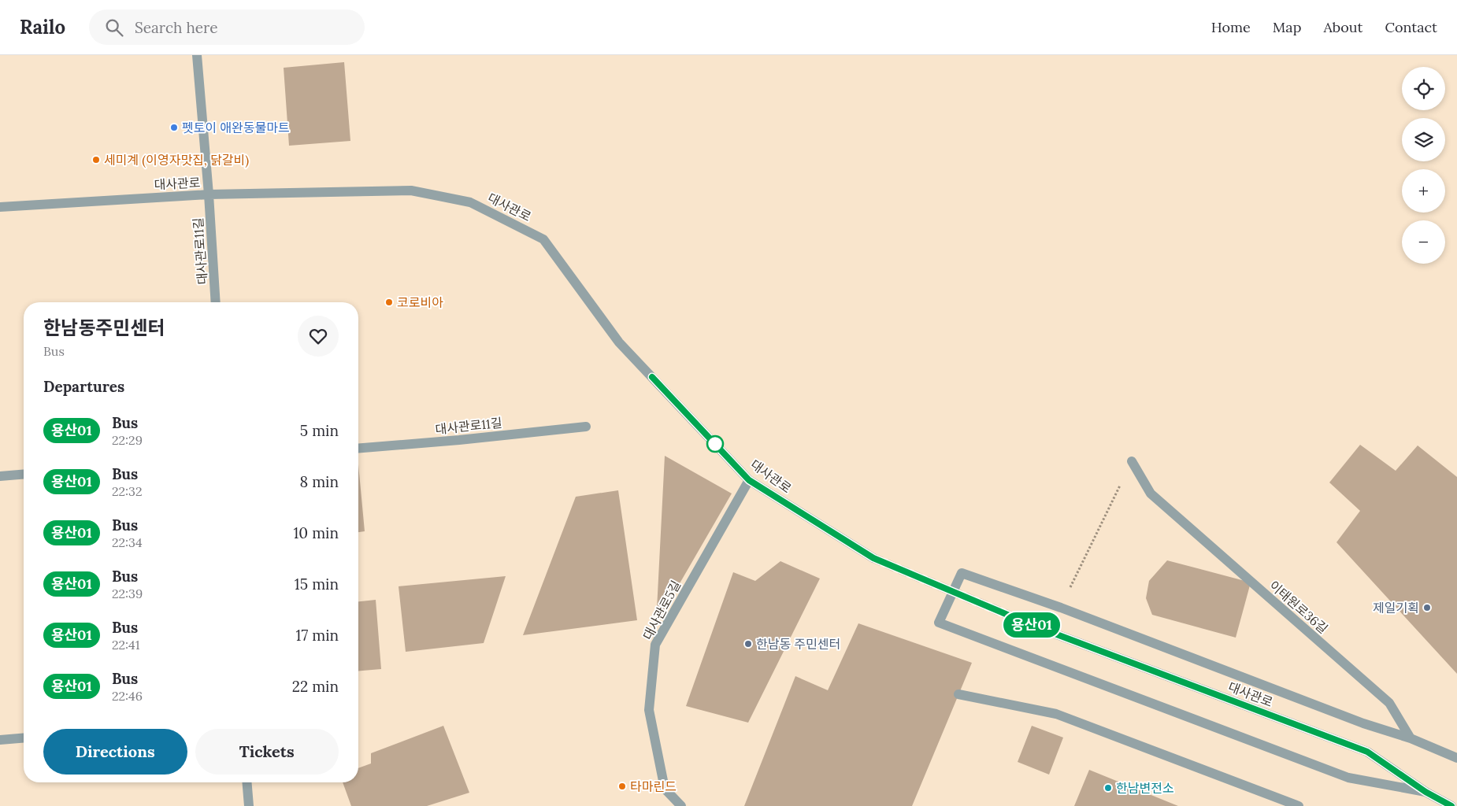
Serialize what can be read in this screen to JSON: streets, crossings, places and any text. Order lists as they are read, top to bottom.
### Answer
{
  "streets": {
    "street": [
      "대사관로",
      "대사관로11길",
      "이태원로36길",
      "대사관로5길"
    ]
  },
  "crossings": [
    ["대사관로", "대사관로11길"],
    ["대사관로", "대사관로5길"]
  ],
  "places": [
    "펫토이 애완동물마트",
    "세미계 (이영자맛집, 닭갈비)",
    "코로비아",
    "제일기획",
    "한남동 주민센터",
    "타마린드",
    "한남변전소"
  ],
  "lines": ["bus line 용산01"],
  "page": {
    "header": "Railo",
    "search": "Search here",
    "nav": [
      "Home",
      "Map",
      "About",
      "Contact"
    ],
    "on_map": "용산01",
    "map_buttons": ["+", "−"],
    "heading": [
      ["한남동주민센터", "Bus"],
      "Departures"
    ],
    "list": [
      {
        "mark": "용산01",
        "name": "Bus",
        "note": "22:29",
        "value": "5 min"
      },
      {
        "mark": "용산01",
        "name": "Bus",
        "note": "22:32",
        "value": "8 min"
      },
      {
        "mark": "용산01",
        "name": "Bus",
        "note": "22:34",
        "value": "10 min"
      },
      {
        "mark": "용산01",
        "name": "Bus",
        "note": "22:39",
        "value": "15 min"
      },
      {
        "mark": "용산01",
        "name": "Bus",
        "note": "22:41",
        "value": "17 min"
      },
      {
        "mark": "용산01",
        "name": "Bus",
        "note": "22:46",
        "value": "22 min"
      }
    ],
    "buttons": ["Directions", "Tickets"]
  }
}
